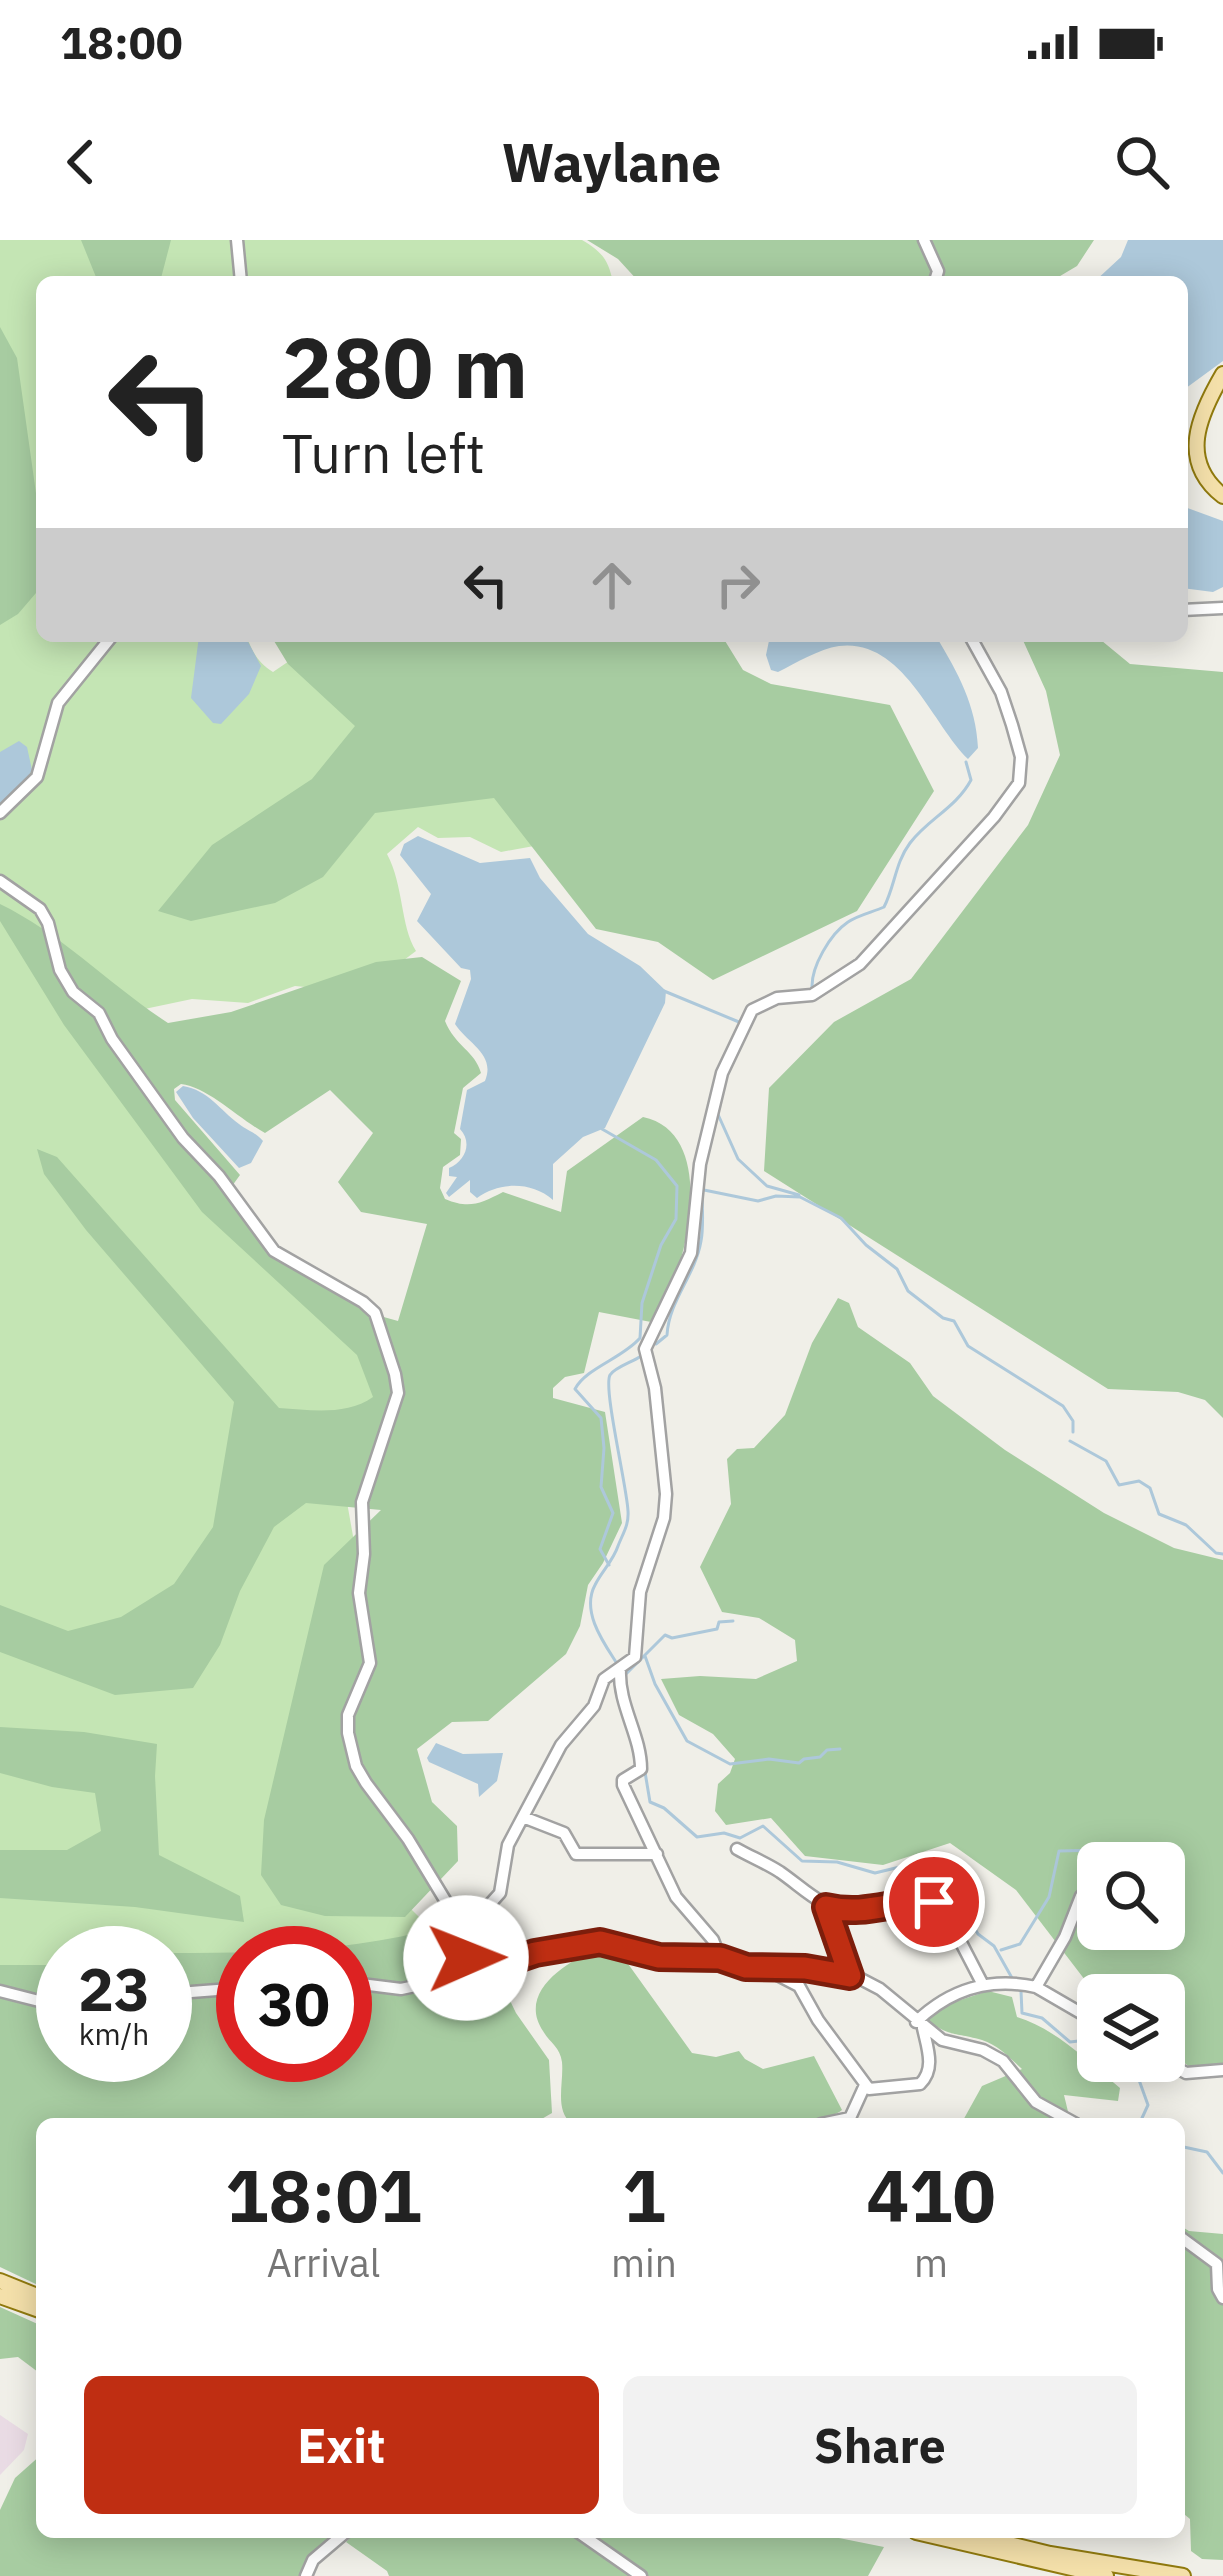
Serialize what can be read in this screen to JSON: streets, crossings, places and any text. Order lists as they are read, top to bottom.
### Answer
{
  "page": {
    "status": "18:00",
    "header": "Waylane",
    "turn": ["280 m", "Turn left"],
    "speed": "23 km/h",
    "limit": "30",
    "eta": [
      "18:01",
      "Arrival",
      "1",
      "min",
      "410",
      "m"
    ],
    "buttons": ["Exit", "Share"]
  }
}
